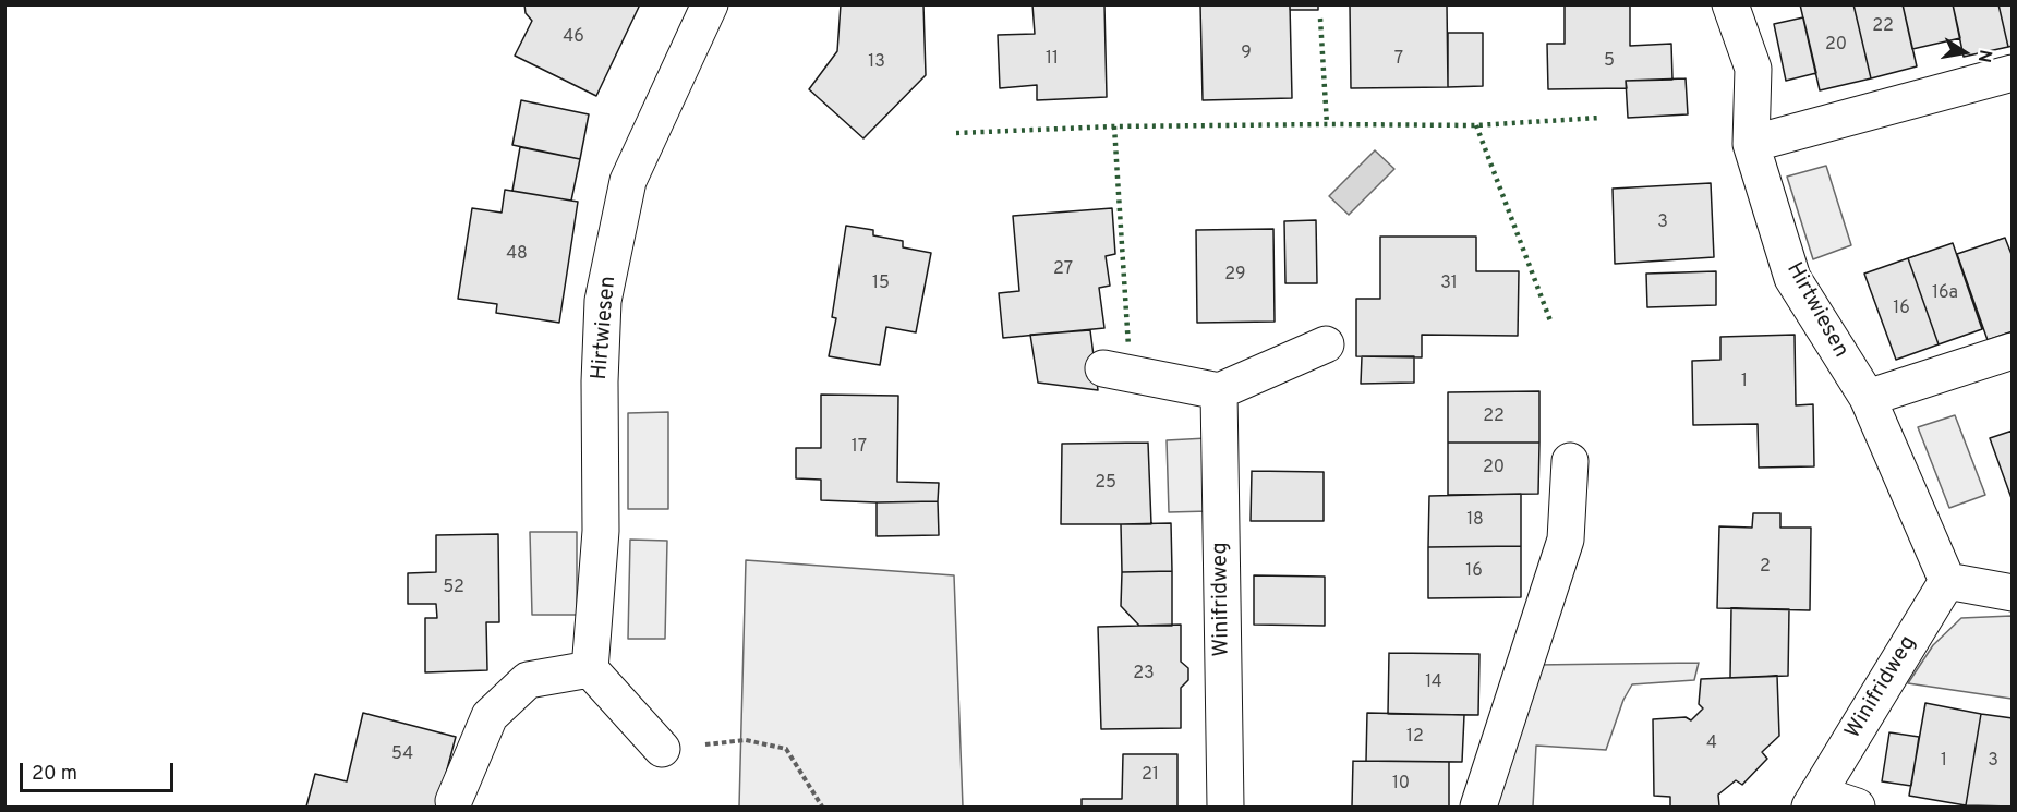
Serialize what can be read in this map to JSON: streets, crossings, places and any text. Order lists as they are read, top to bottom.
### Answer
{
  "streets": {
    "street": ["Hirtwiesen", "Winifridweg"]
  },
  "crossings": [
    ["Hirtwiesen", "Winifridweg"]
  ],
  "house_numbers": [
    "22",
    "46",
    "20",
    "9",
    "11",
    "7",
    "5",
    "13",
    "3",
    "48",
    "27",
    "29",
    "15",
    "31",
    "16a",
    "16",
    "1",
    "22",
    "17",
    "20",
    "25",
    "18",
    "2",
    "16",
    "52",
    "23",
    "14",
    "12",
    "4",
    "54",
    "1",
    "3",
    "21",
    "10"
  ],
  "scale_bar": "20 m",
  "north": "right"
}
